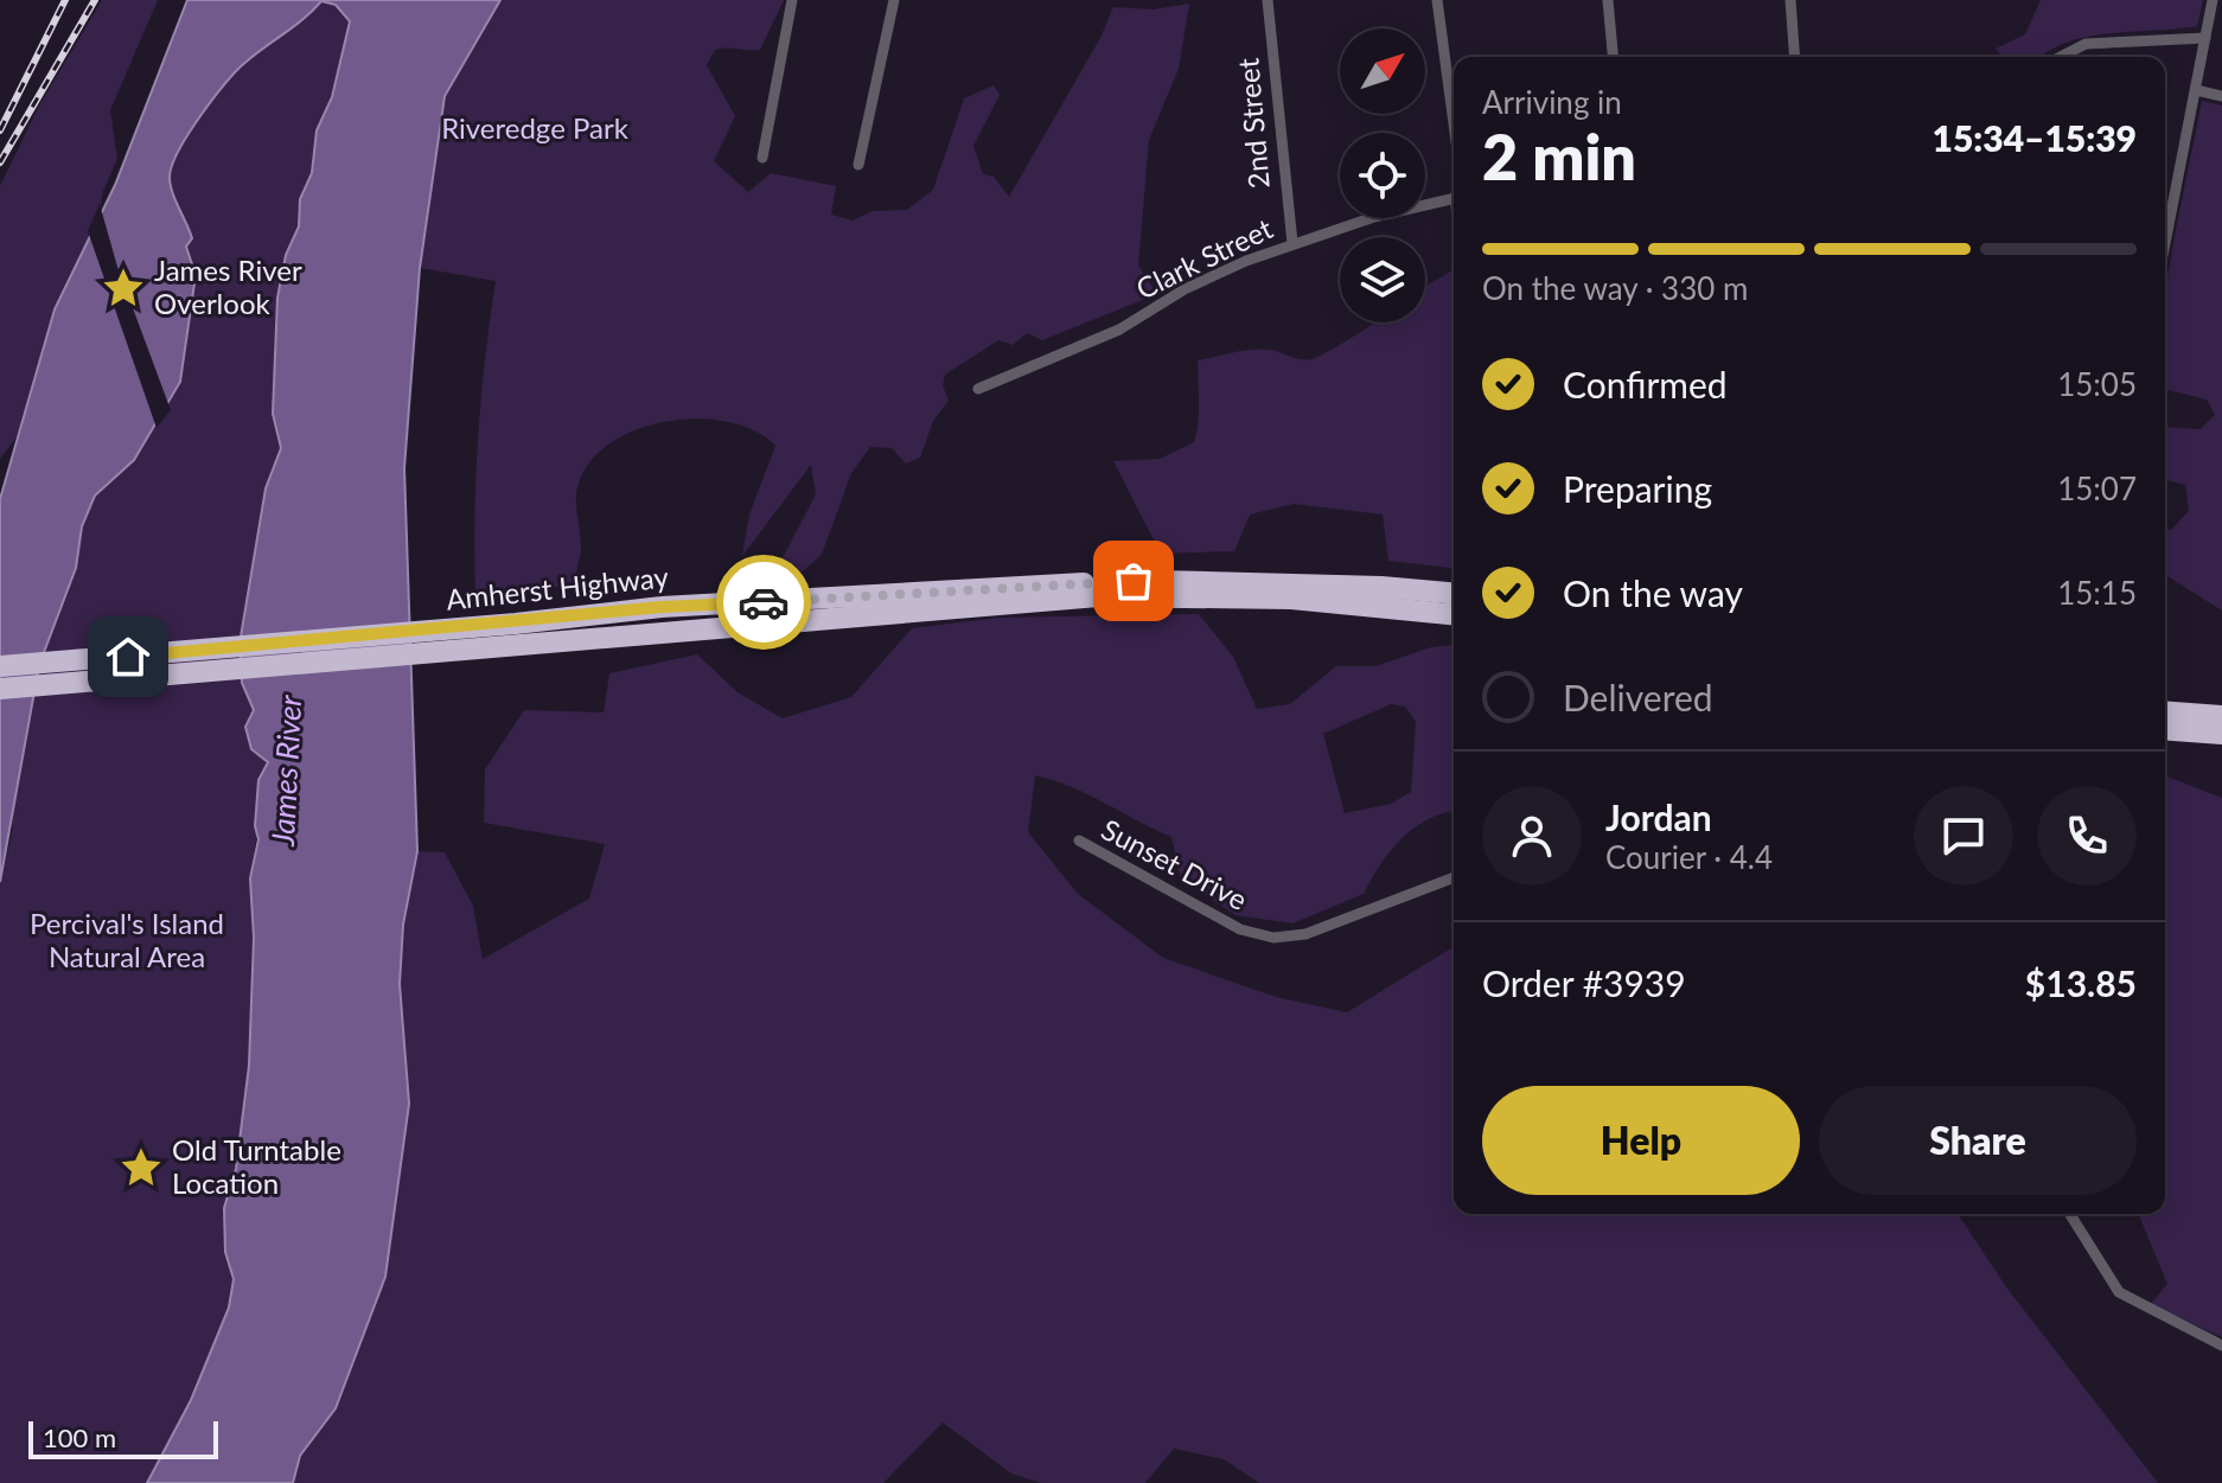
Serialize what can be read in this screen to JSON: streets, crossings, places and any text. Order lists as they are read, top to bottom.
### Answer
{
  "streets": {
    "highway": ["Amherst Highway"],
    "street": ["2nd Street", "Clark Street", "Sunset Drive"]
  },
  "crossings": [
    ["2nd Street", "Clark Street"]
  ],
  "water": ["James River"],
  "parks": ["Riveredge Park", "Percival's Island Natural Area"],
  "places": {
    "place": ["James River Overlook", "Old Turntable Location"]
  },
  "scale_bar": "100 m",
  "north": "top right",
  "page": {
    "heading": ["2 min", "Arriving in", "15:34–15:39"],
    "panel": [
      "Jordan",
      "Courier · 4.4",
      "Order #3939",
      "$13.85"
    ],
    "bar": "On the way · 330 m",
    "list": [
      ["Confirmed", "15:05"],
      ["Preparing", "15:07"],
      ["On the way", "15:15"],
      "Delivered"
    ],
    "buttons": ["Help", "Share"],
    "scale": "100 m"
  }
}
